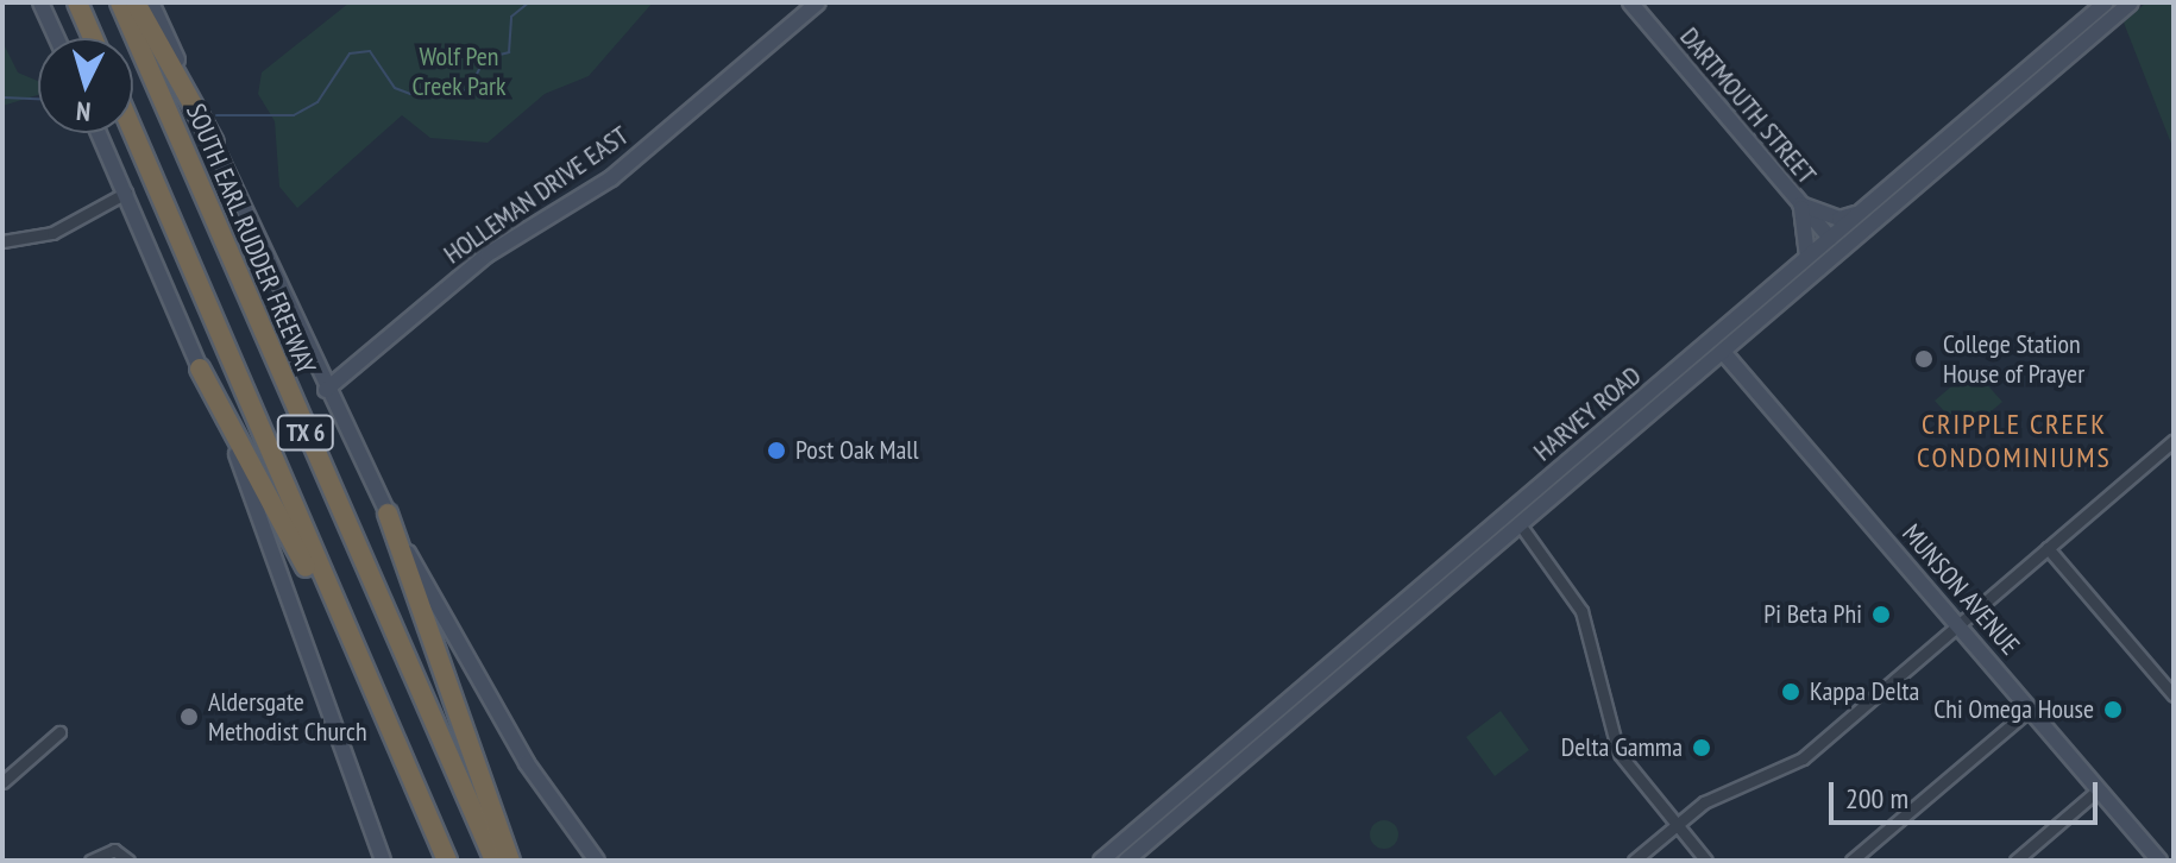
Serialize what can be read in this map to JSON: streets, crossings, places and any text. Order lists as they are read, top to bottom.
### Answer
{
  "streets": {
    "highway": ["SOUTH EARL RUDDER FREEWAY", "TX 6"],
    "main road": [
      "DARTMOUTH STREET",
      "HOLLEMAN DRIVE EAST",
      "HARVEY ROAD",
      "MUNSON AVENUE"
    ]
  },
  "crossings": [
    ["DARTMOUTH STREET", "HARVEY ROAD"],
    ["HARVEY ROAD", "MUNSON AVENUE"]
  ],
  "districts": ["CRIPPLE CREEK CONDOMINIUMS"],
  "parks": ["Wolf Pen Creek Park"],
  "places": [
    "College Station House of Prayer",
    "Post Oak Mall",
    "Pi Beta Phi",
    "Kappa Delta",
    "Chi Omega House",
    "Aldersgate Methodist Church",
    "Delta Gamma"
  ],
  "scale_bar": "200 m",
  "north": "bottom"
}
